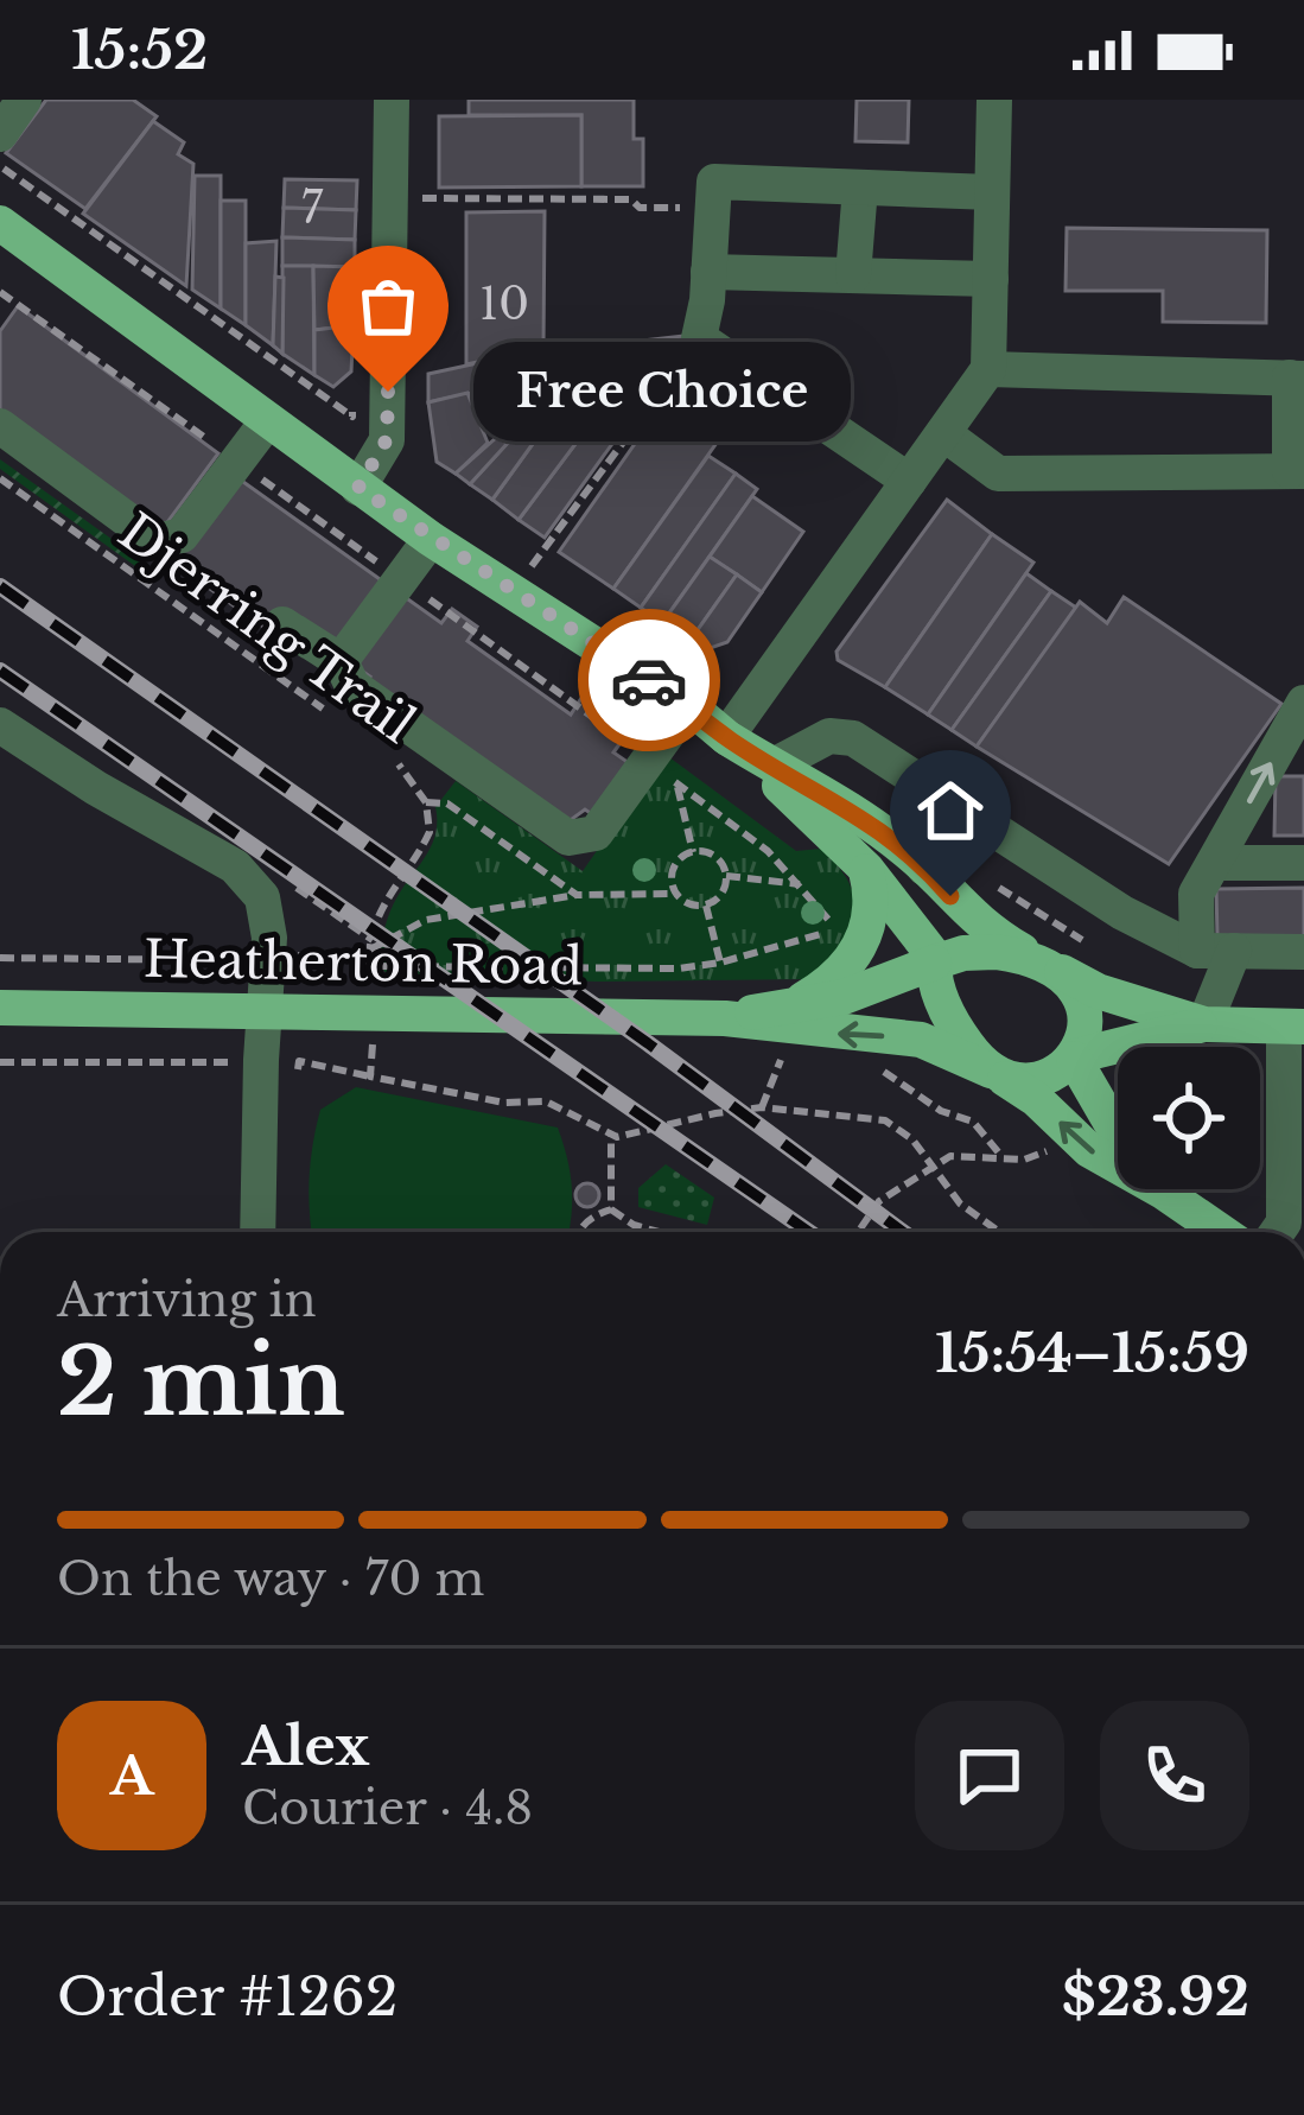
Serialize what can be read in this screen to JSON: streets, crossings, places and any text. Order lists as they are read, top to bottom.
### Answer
{
  "streets": {
    "main road": ["Heatherton Road"],
    "path": ["Djerring Trail"]
  },
  "places": ["Free Choice"],
  "house_numbers": ["7", "10"],
  "page": {
    "status": "15:52",
    "bubble": "Free Choice",
    "heading": ["2 min", "Arriving in", "15:54–15:59"],
    "panel": [
      "Alex",
      "Courier · 4.8",
      "Order #1262",
      "$23.92"
    ],
    "bar": "On the way · 70 m",
    "round": "A"
  }
}
